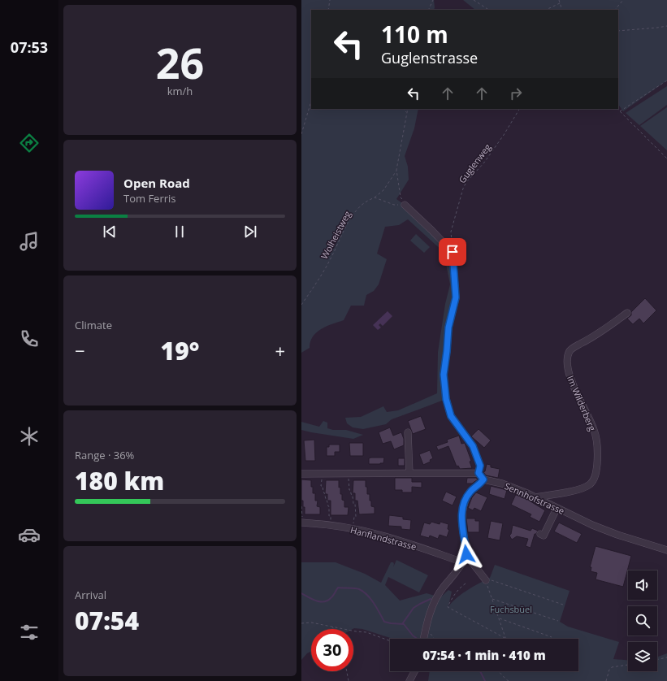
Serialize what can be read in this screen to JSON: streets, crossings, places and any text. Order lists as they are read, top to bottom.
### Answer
{
  "streets": {
    "street": ["Im Wilderberg", "Sennhofstrasse", "Hanflandstrasse"],
    "path": ["Guglenweg", "Wolheistweg"]
  },
  "crossings": [
    ["Im Wilderberg", "Sennhofstrasse"]
  ],
  "parks": ["Fuchsbüel"],
  "page": {
    "tabs": "07:53",
    "tile": [
      ["26", "km/h"],
      "Climate",
      ["Range · 36%", "180 km"],
      ["Arrival", "07:54"]
    ],
    "turn": ["110 m", "Guglenstrasse"],
    "song": ["Open Road", "Tom Ferris"],
    "heat": ["−", "19°", "+"],
    "limit": "30",
    "trip": "07:54 · 1 min · 410 m"
  }
}
